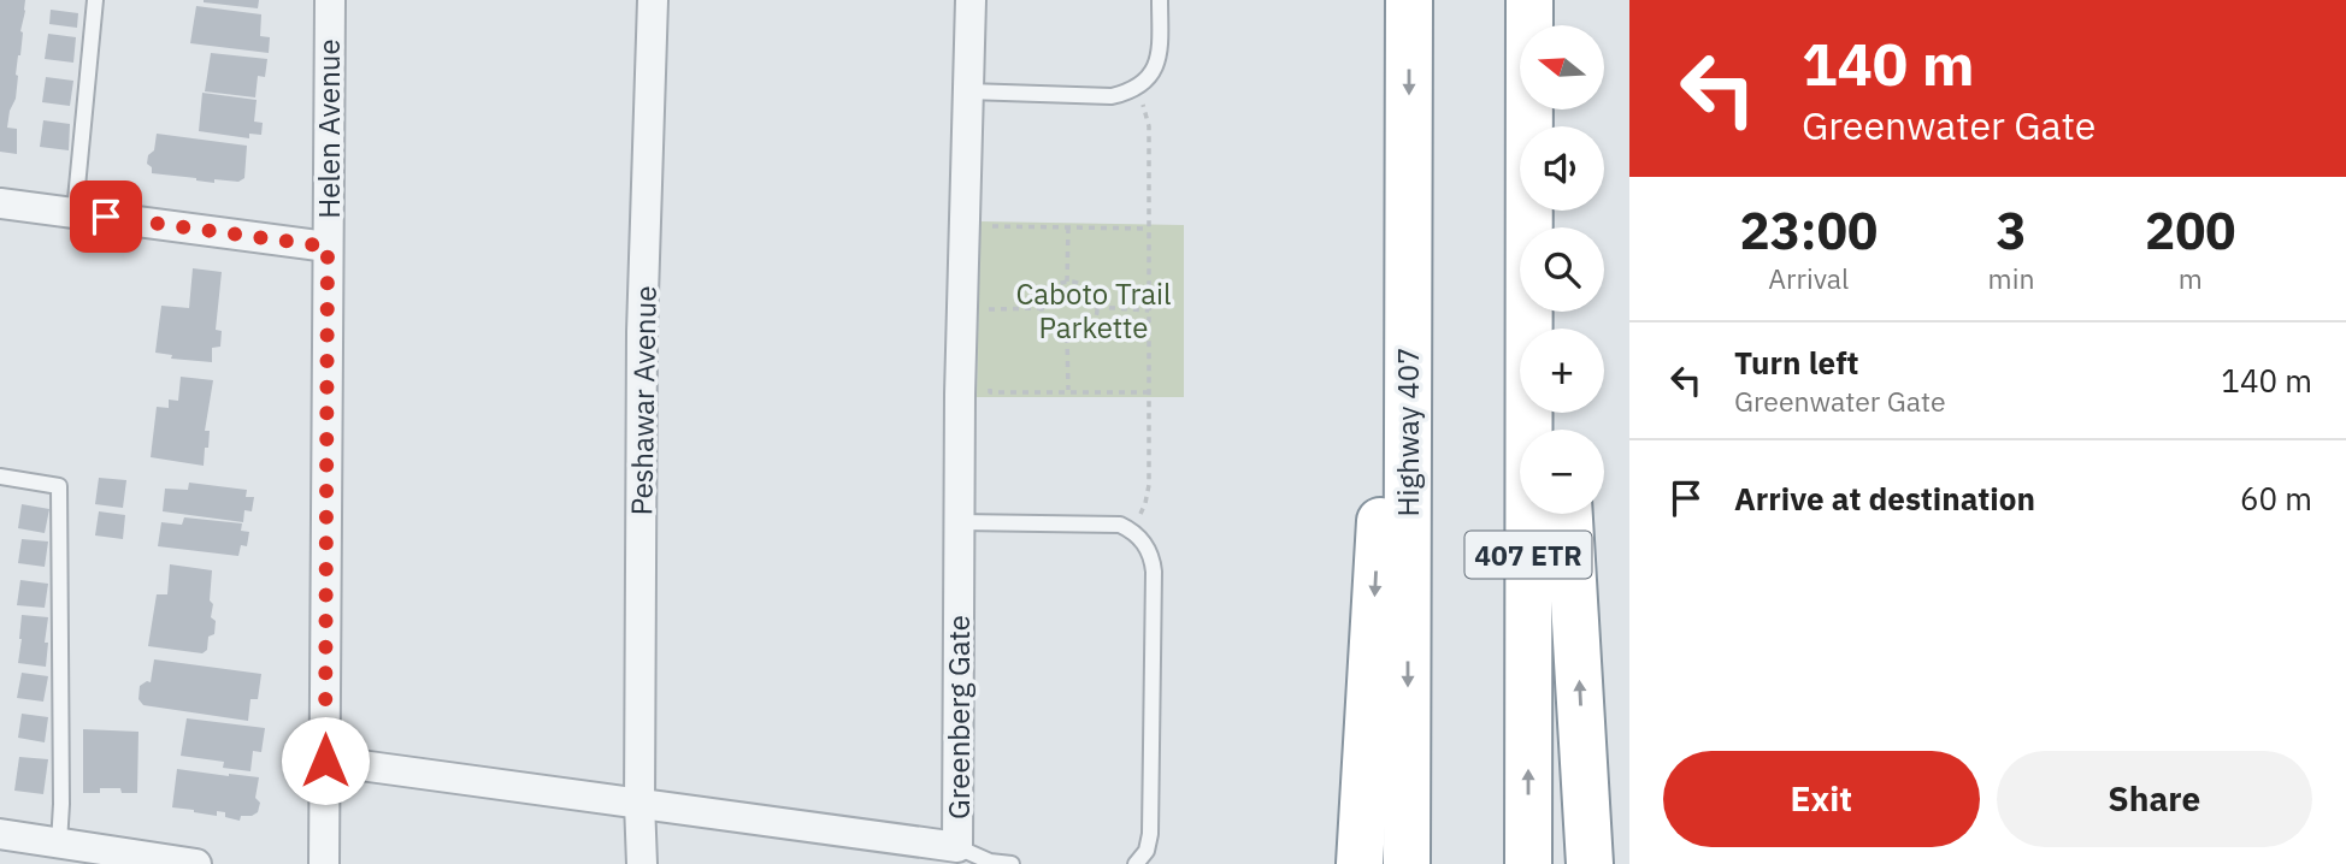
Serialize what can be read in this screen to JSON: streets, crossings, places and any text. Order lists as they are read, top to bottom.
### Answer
{
  "streets": {
    "highway": ["Highway 407", "407 ETR"],
    "street": ["Helen Avenue", "Peshawar Avenue", "Greenberg Gate"]
  },
  "crossings": [
    ["Helen Avenue", "Greenberg Gate"],
    ["Peshawar Avenue", "Greenberg Gate"]
  ],
  "parks": ["Caboto Trail Parkette"],
  "north": "left",
  "page": {
    "turn": ["140 m", "Greenwater Gate"],
    "map_buttons": ["+", "−"],
    "eta": [
      "23:00",
      "Arrival",
      "3",
      "min",
      "200",
      "m"
    ],
    "list": [
      {
        "name": "Turn left",
        "note": "Greenwater Gate",
        "value": "140 m"
      },
      {
        "name": "Arrive at destination",
        "value": "60 m"
      }
    ],
    "buttons": ["Exit", "Share"]
  }
}
